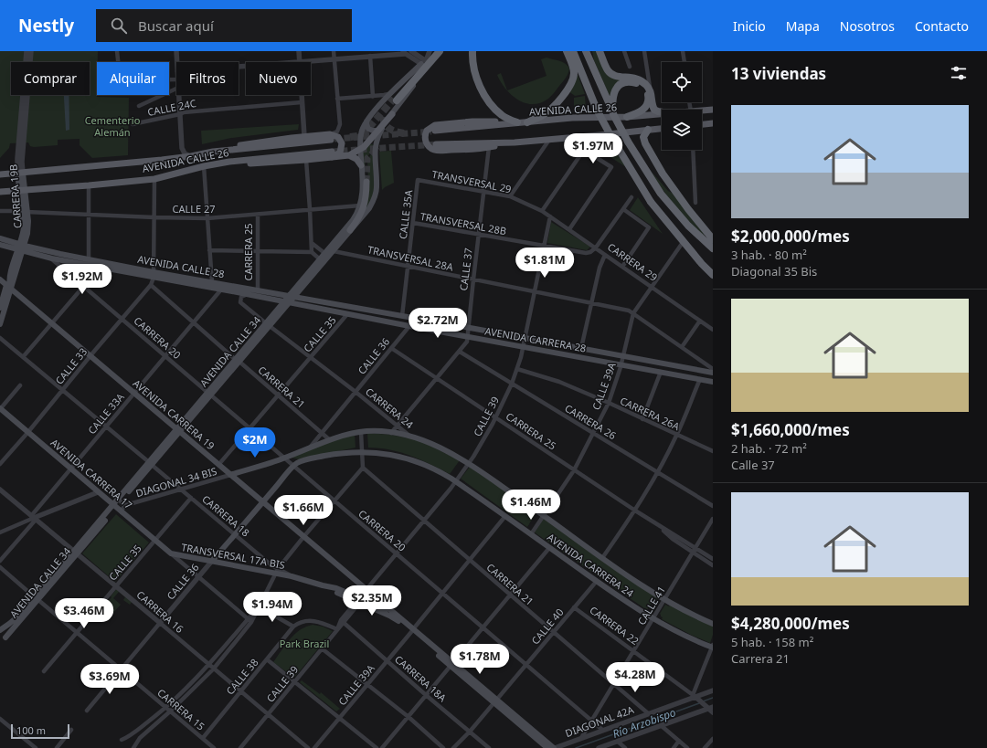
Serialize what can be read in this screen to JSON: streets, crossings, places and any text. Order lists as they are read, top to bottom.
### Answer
{
  "streets": {
    "main road": [
      "AVENIDA CALLE 26",
      "CARRERA 19B",
      "AVENIDA CALLE 28",
      "AVENIDA CARRERA 28",
      "AVENIDA CALLE 34",
      "CALLE 36",
      "AVENIDA CARRERA 19",
      "AVENIDA CARRERA 17",
      "TRANSVERSAL 17A BIS",
      "AVENIDA CARRERA 24"
    ],
    "street": [
      "CALLE 24C",
      "TRANSVERSAL 29",
      "CALLE 27",
      "CALLE 35A",
      "TRANSVERSAL 28B",
      "CARRERA 25",
      "TRANSVERSAL 28A",
      "CARRERA 29",
      "CALLE 37",
      "CALLE 35",
      "CARRERA 20",
      "CALLE 33",
      "CALLE 39A",
      "CARRERA 21",
      "CARRERA 24",
      "CALLE 33A",
      "CARRERA 26A",
      "CALLE 39",
      "CARRERA 26",
      "DIAGONAL 34 BIS",
      "CARRERA 18",
      "CALLE 41",
      "CARRERA 16",
      "CARRERA 22",
      "CALLE 40",
      "CALLE 38",
      "CARRERA 18A",
      "CARRERA 15",
      "DIAGONAL 42A"
    ]
  },
  "crossings": [
    ["AVENIDA CALLE 26", "CARRERA 19B"],
    ["TRANSVERSAL 29", "CALLE 35A"],
    ["TRANSVERSAL 29", "CARRERA 29"],
    ["TRANSVERSAL 29", "CALLE 37"],
    ["CARRERA 19B", "CALLE 27"],
    ["CARRERA 19B", "AVENIDA CALLE 28"],
    ["CARRERA 19B", "AVENIDA CARRERA 19"],
    ["CALLE 27", "CARRERA 25"],
    ["CALLE 27", "AVENIDA CALLE 34"],
    ["CALLE 35A", "TRANSVERSAL 28B"],
    ["CALLE 35A", "TRANSVERSAL 28A"],
    ["CALLE 35A", "AVENIDA CARRERA 28"],
    ["TRANSVERSAL 28B", "CARRERA 29"],
    ["TRANSVERSAL 28B", "CALLE 37"],
    ["TRANSVERSAL 28B", "CALLE 39"],
    ["CARRERA 25", "AVENIDA CALLE 28"],
    ["CARRERA 25", "CALLE 37"],
    ["CARRERA 25", "CALLE 36"],
    ["CARRERA 25", "CALLE 39A"],
    ["CARRERA 25", "CALLE 39"],
    ["CARRERA 25", "CALLE 41"],
    ["TRANSVERSAL 28A", "CALLE 37"],
    ["TRANSVERSAL 28A", "AVENIDA CALLE 34"],
    ["TRANSVERSAL 28A", "CALLE 39A"],
    ["TRANSVERSAL 28A", "CALLE 39"],
    ["CARRERA 29", "CALLE 39A"],
    ["CARRERA 29", "CALLE 39"],
    ["AVENIDA CALLE 28", "CARRERA 20"],
    ["AVENIDA CALLE 28", "AVENIDA CARRERA 28"],
    ["AVENIDA CALLE 28", "AVENIDA CALLE 34"],
    ["AVENIDA CALLE 28", "CALLE 33"],
    ["AVENIDA CALLE 28", "CARRERA 24"],
    ["AVENIDA CALLE 28", "CALLE 33A"],
    ["CALLE 37", "AVENIDA CARRERA 28"],
    ["CALLE 37", "CARRERA 24"],
    ["CALLE 37", "CARRERA 26"],
    ["CALLE 37", "AVENIDA CARRERA 24"],
    ["CALLE 35", "CARRERA 20"],
    ["CALLE 35", "AVENIDA CARRERA 28"],
    ["CALLE 35", "CARRERA 21"],
    ["CALLE 35", "CARRERA 24"],
    ["CALLE 35", "AVENIDA CARRERA 19"],
    ["CALLE 35", "AVENIDA CARRERA 17"],
    ["CALLE 35", "CARRERA 18"],
    ["CALLE 35", "CARRERA 16"],
    ["CALLE 35", "CARRERA 15"],
    ["CARRERA 20", "AVENIDA CALLE 34"],
    ["CARRERA 20", "CALLE 36"],
    ["CARRERA 20", "CALLE 33"],
    ["CARRERA 20", "CALLE 39A"],
    ["CARRERA 20", "CALLE 33A"],
    ["CARRERA 20", "CALLE 39"],
    ["CARRERA 20", "AVENIDA CARRERA 24"],
    ["CARRERA 20", "CALLE 41"],
    ["CARRERA 20", "CALLE 40"],
    ["CARRERA 20", "DIAGONAL 42A"],
    ["AVENIDA CARRERA 28", "AVENIDA CALLE 34"],
    ["AVENIDA CARRERA 28", "CALLE 36"],
    ["AVENIDA CARRERA 28", "CALLE 39A"],
    ["AVENIDA CARRERA 28", "CALLE 39"],
    ["AVENIDA CALLE 34", "CARRERA 21"],
    ["AVENIDA CALLE 34", "CARRERA 24"],
    ["AVENIDA CALLE 34", "AVENIDA CARRERA 19"],
    ["AVENIDA CALLE 34", "AVENIDA CARRERA 17"],
    ["AVENIDA CALLE 34", "DIAGONAL 34 BIS"],
    ["AVENIDA CALLE 34", "CARRERA 18"],
    ["AVENIDA CALLE 34", "CARRERA 16"],
    ["AVENIDA CALLE 34", "CARRERA 15"],
    ["CALLE 36", "CARRERA 21"],
    ["CALLE 36", "CARRERA 24"],
    ["CALLE 36", "AVENIDA CARRERA 19"],
    ["CALLE 36", "CARRERA 18"],
    ["CALLE 36", "TRANSVERSAL 17A BIS"],
    ["CALLE 36", "AVENIDA CARRERA 24"],
    ["CALLE 36", "CARRERA 16"],
    ["CALLE 36", "CARRERA 15"],
    ["CALLE 33", "CARRERA 21"],
    ["CALLE 33", "AVENIDA CARRERA 19"],
    ["CALLE 33", "AVENIDA CARRERA 17"],
    ["CALLE 33", "CARRERA 18"],
    ["CALLE 39A", "CARRERA 21"],
    ["CALLE 39A", "CARRERA 26A"],
    ["CALLE 39A", "AVENIDA CARRERA 19"],
    ["CALLE 39A", "CARRERA 26"],
    ["CALLE 39A", "AVENIDA CARRERA 24"],
    ["CALLE 39A", "CARRERA 18A"],
    ["CARRERA 21", "CALLE 33A"],
    ["CARRERA 21", "CALLE 39"],
    ["CARRERA 21", "AVENIDA CARRERA 24"],
    ["CARRERA 21", "CALLE 41"],
    ["CARRERA 21", "CALLE 40"],
    ["CARRERA 21", "DIAGONAL 42A"],
    ["CARRERA 24", "AVENIDA CARRERA 24"],
    ["CALLE 33A", "AVENIDA CARRERA 19"],
    ["CALLE 33A", "AVENIDA CARRERA 17"],
    ["CALLE 33A", "CARRERA 18"],
    ["CALLE 33A", "CARRERA 16"],
    ["CARRERA 26A", "CALLE 39"],
    ["AVENIDA CARRERA 19", "CALLE 39"],
    ["AVENIDA CARRERA 19", "DIAGONAL 34 BIS"],
    ["AVENIDA CARRERA 19", "TRANSVERSAL 17A BIS"],
    ["AVENIDA CARRERA 19", "AVENIDA CARRERA 24"],
    ["AVENIDA CARRERA 19", "CALLE 40"],
    ["AVENIDA CARRERA 19", "DIAGONAL 42A"],
    ["CALLE 39", "CARRERA 26"],
    ["CALLE 39", "TRANSVERSAL 17A BIS"],
    ["CALLE 39", "AVENIDA CARRERA 24"],
    ["CALLE 39", "CARRERA 16"],
    ["CALLE 39", "CARRERA 18A"],
    ["AVENIDA CARRERA 17", "DIAGONAL 34 BIS"],
    ["AVENIDA CARRERA 17", "TRANSVERSAL 17A BIS"],
    ["DIAGONAL 34 BIS", "CARRERA 18"],
    ["DIAGONAL 34 BIS", "AVENIDA CARRERA 24"],
    ["CARRERA 18", "TRANSVERSAL 17A BIS"],
    ["AVENIDA CARRERA 24", "CALLE 41"],
    ["AVENIDA CARRERA 24", "CALLE 40"],
    ["CALLE 41", "CARRERA 22"],
    ["CALLE 41", "DIAGONAL 42A"],
    ["CARRERA 16", "CALLE 38"],
    ["CARRERA 22", "CALLE 40"],
    ["CARRERA 22", "DIAGONAL 42A"],
    ["CALLE 40", "CARRERA 18A"],
    ["CALLE 38", "CARRERA 15"]
  ],
  "water": ["Río Arzobispo"],
  "parks": ["Cementerio Alemán", "Park Brazil"],
  "scale_bar": "100 m",
  "page": {
    "header": "Nestly",
    "search": "Buscar aquí",
    "nav": [
      "Inicio",
      "Mapa",
      "Nosotros",
      "Contacto"
    ],
    "heading": "13 viviendas",
    "chip": [
      "Comprar",
      "Alquilar",
      "Filtros",
      "Nuevo"
    ],
    "list": [
      {
        "name": "$2,000,000/mes",
        "note": "3 hab. · 80 m² · Diagonal 35 Bis"
      },
      {
        "name": "$1,660,000/mes",
        "note": "2 hab. · 72 m² · Calle 37"
      },
      {
        "name": "$4,280,000/mes",
        "note": "5 hab. · 158 m² · Carrera 21"
      }
    ],
    "price": [
      "$1.97M",
      "$1.81M",
      "$1.92M",
      "$2.72M",
      "$2M",
      "$1.46M",
      "$1.66M",
      "$2.35M",
      "$1.94M",
      "$3.46M",
      "$1.78M",
      "$4.28M",
      "$3.69M"
    ],
    "scale": "100 m"
  }
}
